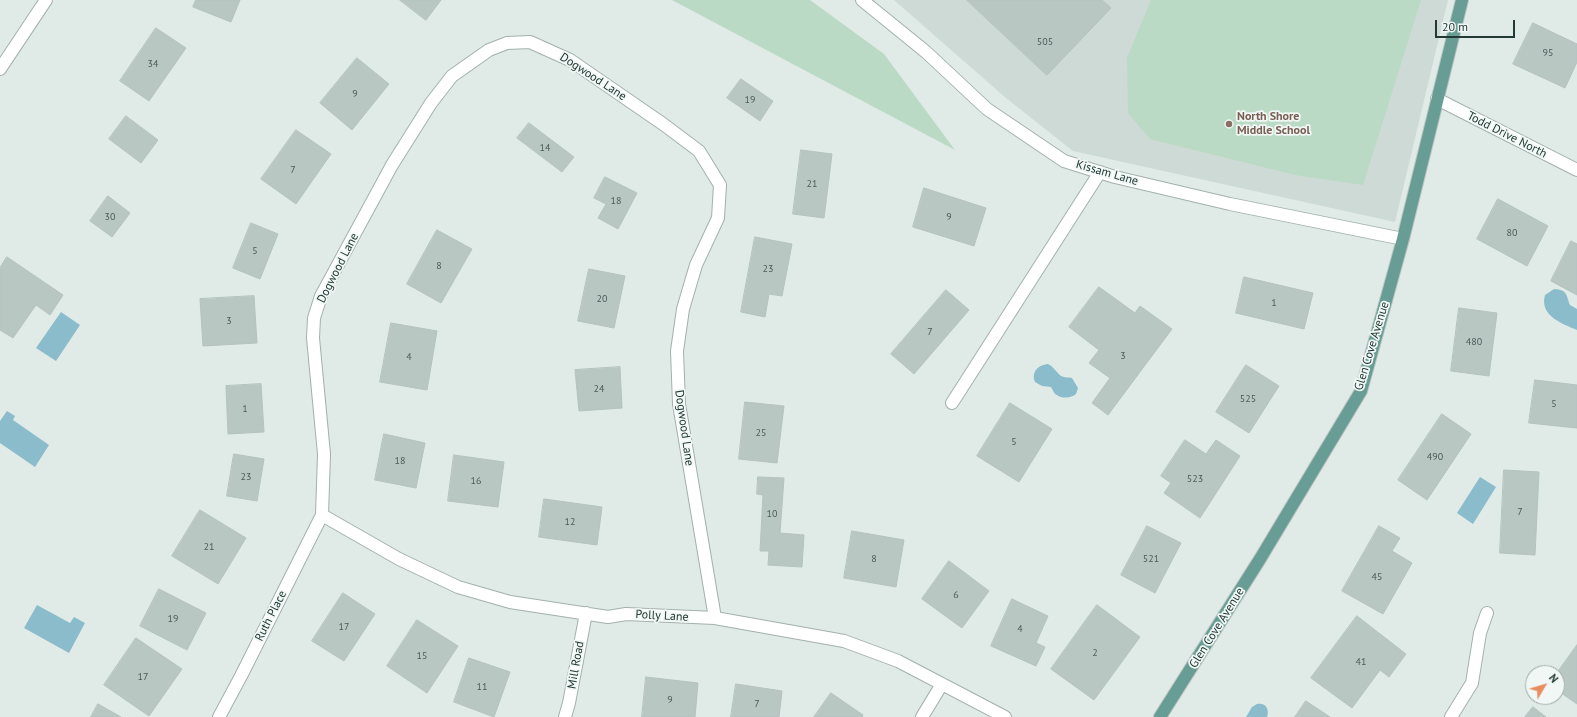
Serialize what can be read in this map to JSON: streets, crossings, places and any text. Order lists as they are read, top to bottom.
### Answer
{
  "streets": {
    "main road": ["Glen Cove Avenue"],
    "street": [
      "Dogwood Lane",
      "Todd Drive North",
      "Kissam Lane",
      "Ruth Place",
      "Polly Lane",
      "Mill Road"
    ]
  },
  "crossings": [
    ["Dogwood Lane", "Ruth Place"],
    ["Dogwood Lane", "Polly Lane"],
    ["Todd Drive North", "Glen Cove Avenue"],
    ["Kissam Lane", "Glen Cove Avenue"],
    ["Ruth Place", "Polly Lane"],
    ["Polly Lane", "Mill Road"]
  ],
  "places": ["North Shore Middle School"],
  "house_numbers": [
    "505",
    "95",
    "34",
    "9",
    "19",
    "14",
    "7",
    "21",
    "18",
    "30",
    "9",
    "80",
    "5",
    "8",
    "23",
    "20",
    "1",
    "3",
    "7",
    "480",
    "3",
    "4",
    "24",
    "525",
    "5",
    "1",
    "25",
    "5",
    "490",
    "18",
    "23",
    "523",
    "16",
    "7",
    "10",
    "12",
    "21",
    "8",
    "521",
    "45",
    "6",
    "19",
    "17",
    "4",
    "2",
    "15",
    "41",
    "17",
    "11",
    "9",
    "7"
  ],
  "scale_bar": "20 m",
  "north": "top right"
}
